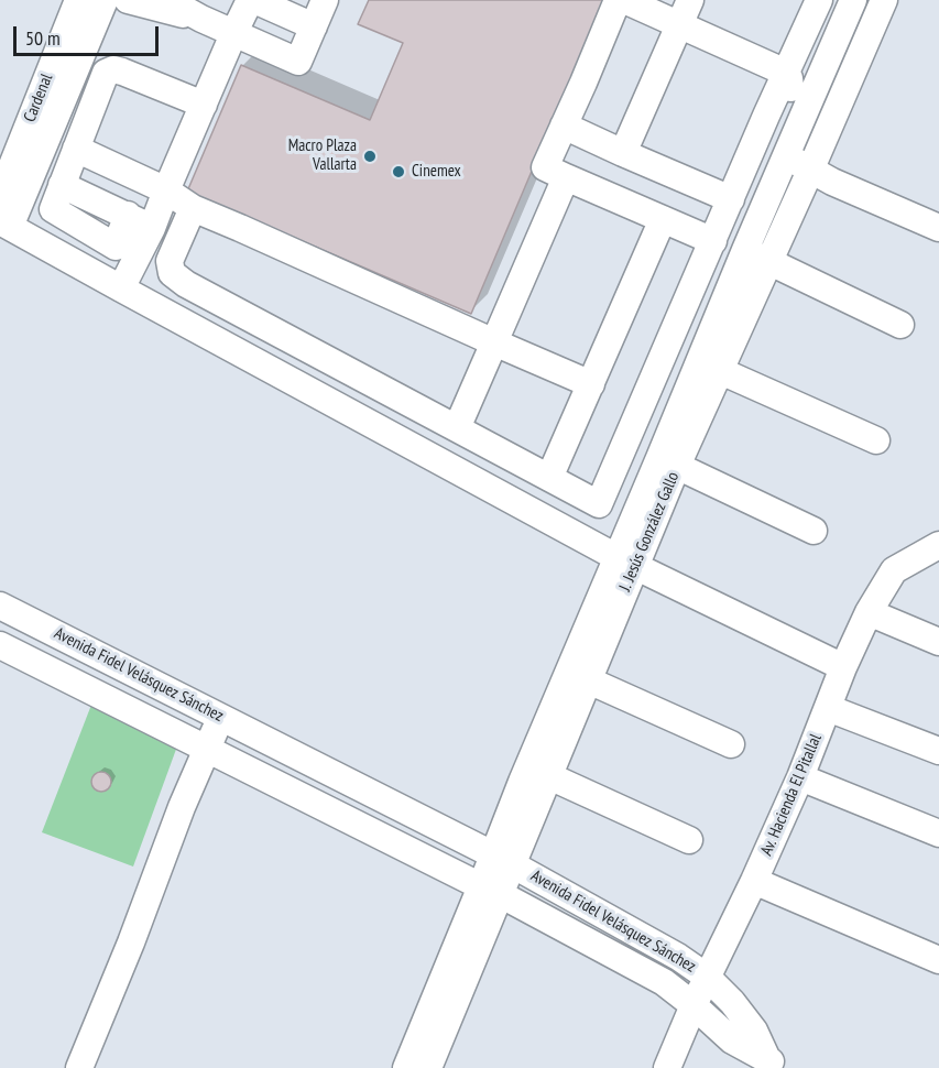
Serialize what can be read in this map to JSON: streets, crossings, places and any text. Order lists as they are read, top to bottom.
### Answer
{
  "streets": {
    "street": [
      "Cardenal",
      "J. Jesús González Gallo",
      "Avenida Fidel Velásquez Sánchez",
      "Av. Hacienda El Pitallal"
    ]
  },
  "crossings": [
    ["J. Jesús González Gallo", "Avenida Fidel Velásquez Sánchez"],
    ["Avenida Fidel Velásquez Sánchez", "Av. Hacienda El Pitallal"]
  ],
  "places": ["Macro Plaza Vallarta", "Cinemex"],
  "scale_bar": "50 m"
}
